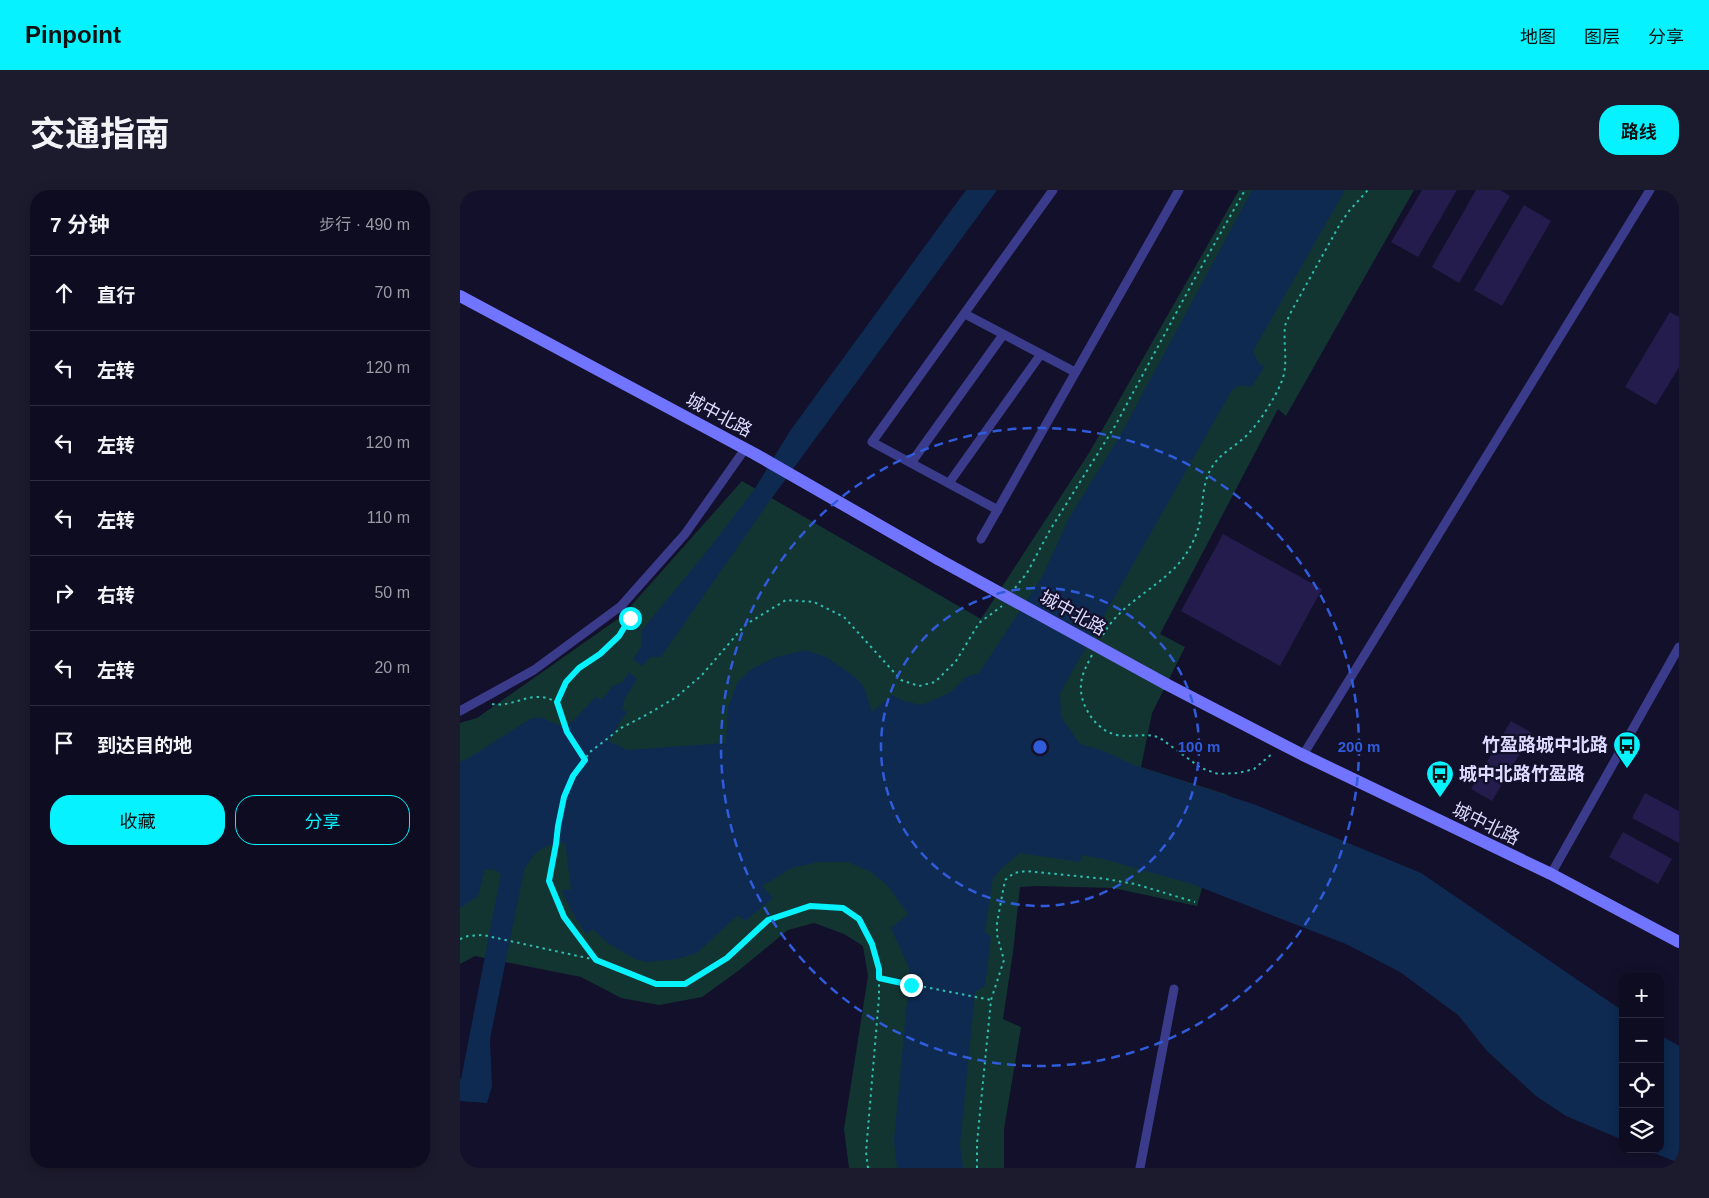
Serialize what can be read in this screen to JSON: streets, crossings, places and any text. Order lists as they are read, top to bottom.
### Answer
{
  "streets": {
    "street": ["城中北路"]
  },
  "places": {
    "bus stop": ["竹盈路城中北路", "城中北路竹盈路"]
  },
  "page": {
    "header": "Pinpoint",
    "nav": ["地图", "图层", "分享"],
    "title": "交通指南",
    "buttons": [
      "路线",
      ["收藏", "分享"]
    ],
    "heading": ["7 分钟", "步行 · 490 m"],
    "list": [
      ["直行", "70 m"],
      ["左转", "120 m"],
      ["左转", "120 m"],
      ["左转", "110 m"],
      ["右转", "50 m"],
      ["左转", "20 m"],
      "到达目的地"
    ],
    "map_buttons": ["+", "−"]
  },
  "rings": ["100 m", "200 m"]
}
